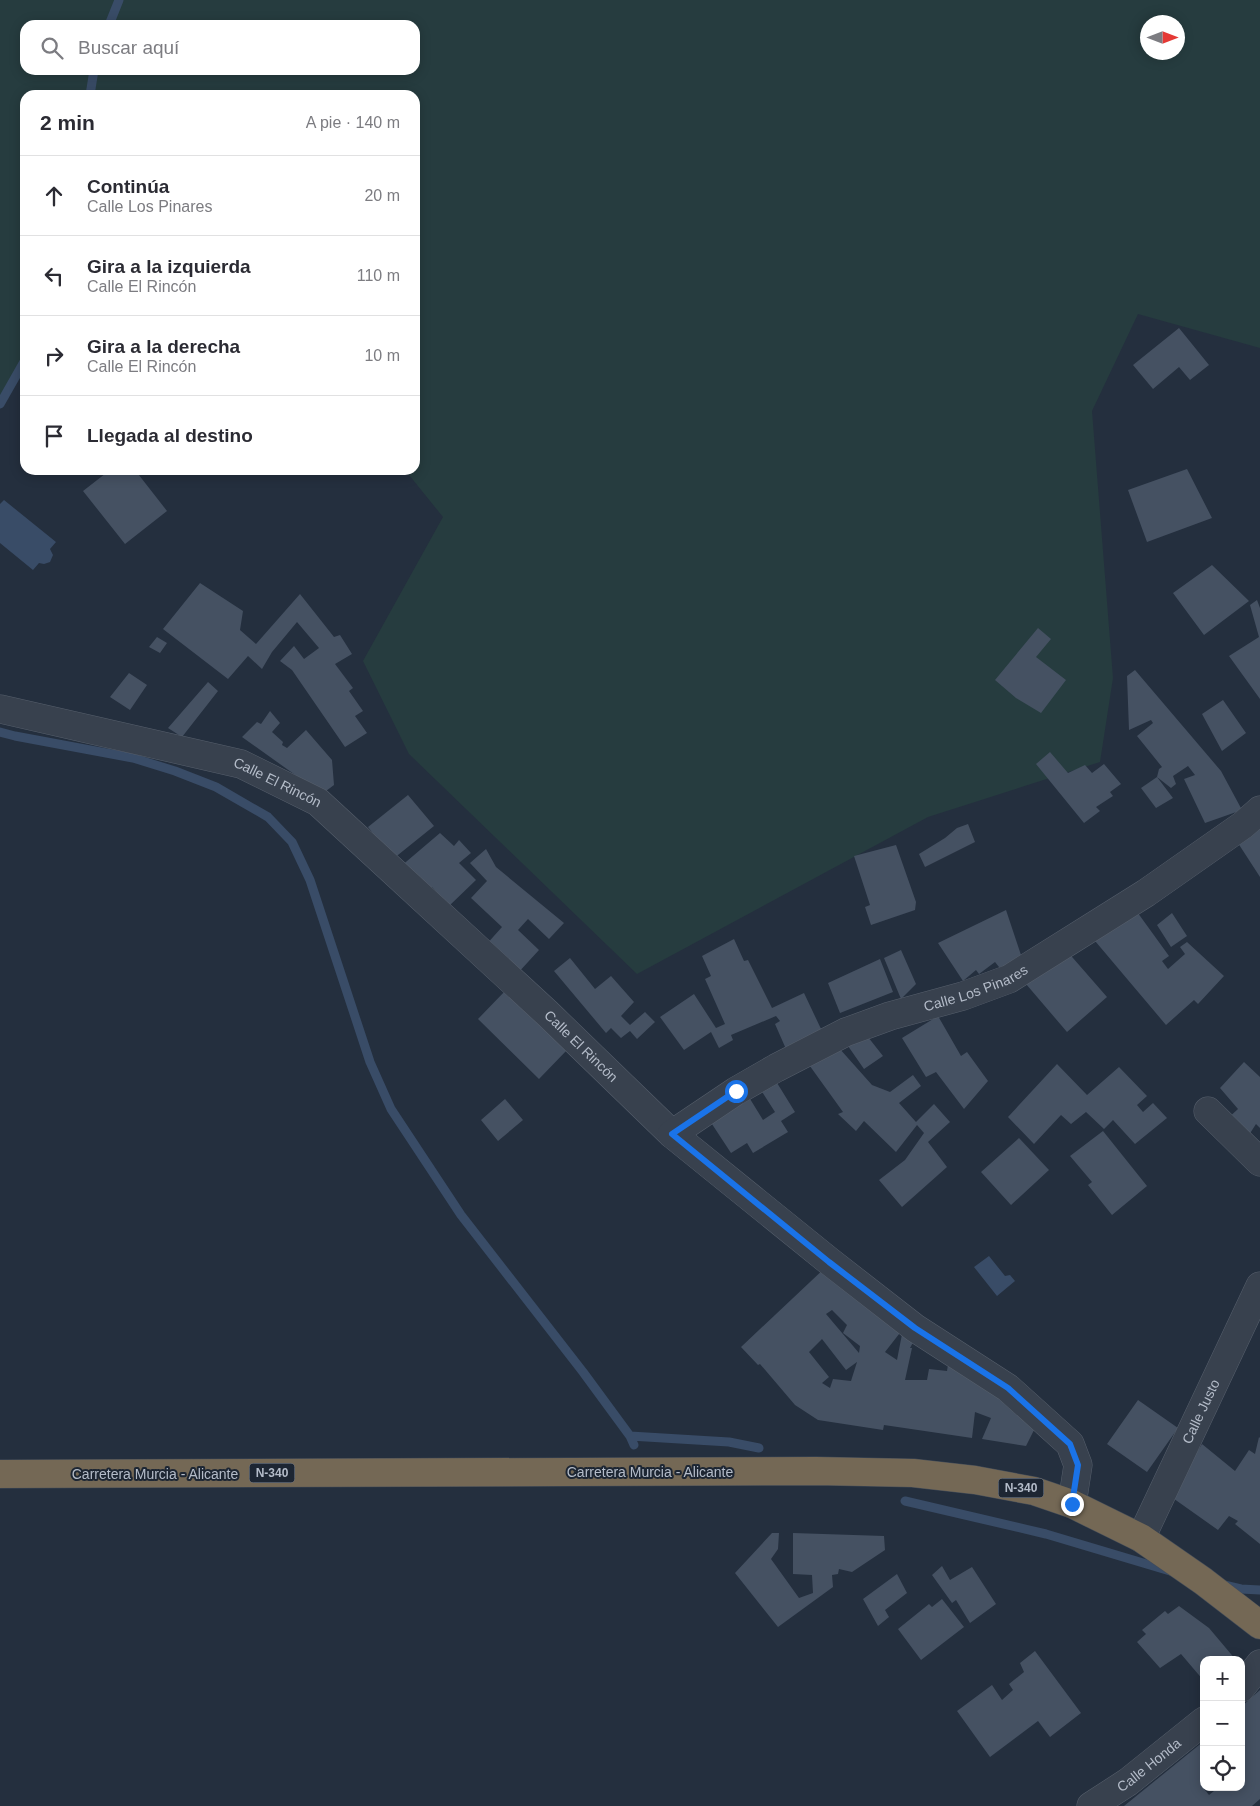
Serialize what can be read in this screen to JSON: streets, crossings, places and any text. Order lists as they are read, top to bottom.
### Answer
{
  "streets": {
    "highway": ["Carretera Murcia - Alicante", "N-340"],
    "street": [
      "Calle El Rincón",
      "Calle Los Pinares",
      "Calle Justo",
      "Calle Honda"
    ]
  },
  "crossings": [
    ["Calle El Rincón", "Calle Los Pinares"],
    ["Calle El Rincón", "Carretera Murcia - Alicante"],
    ["Calle Justo", "Carretera Murcia - Alicante"]
  ],
  "north": "right",
  "page": {
    "search": "Buscar aquí",
    "heading": ["2 min", "A pie · 140 m"],
    "list": [
      ["Continúa", "Calle Los Pinares", "20 m"],
      ["Gira a la izquierda", "Calle El Rincón", "110 m"],
      ["Gira a la derecha", "Calle El Rincón", "10 m"],
      "Llegada al destino"
    ],
    "map_buttons": ["+", "−"]
  }
}
